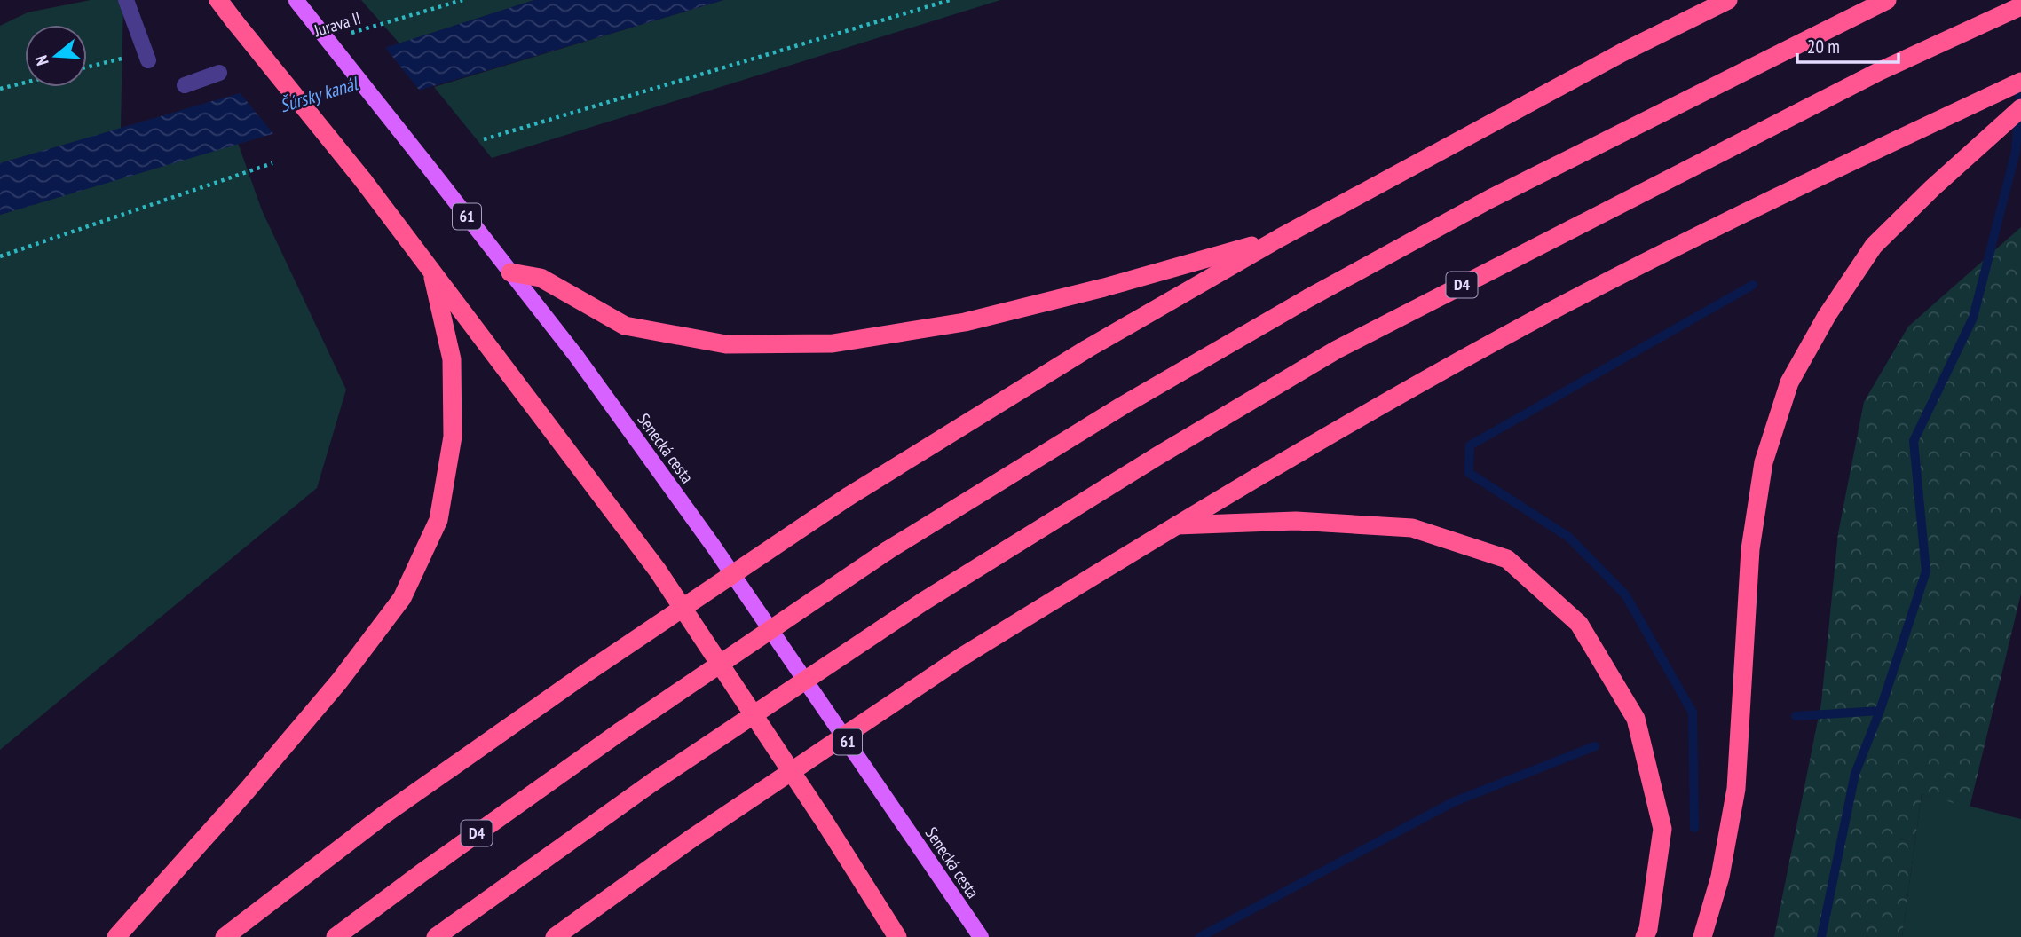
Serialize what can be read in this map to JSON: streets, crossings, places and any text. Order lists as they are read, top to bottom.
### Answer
{
  "streets": {
    "highway": ["D4"],
    "main road": ["61", "Senecká cesta"],
    "path": ["Jurava II"]
  },
  "water": ["Šúrsky kanál"],
  "scale_bar": "20 m",
  "north": "left"
}
